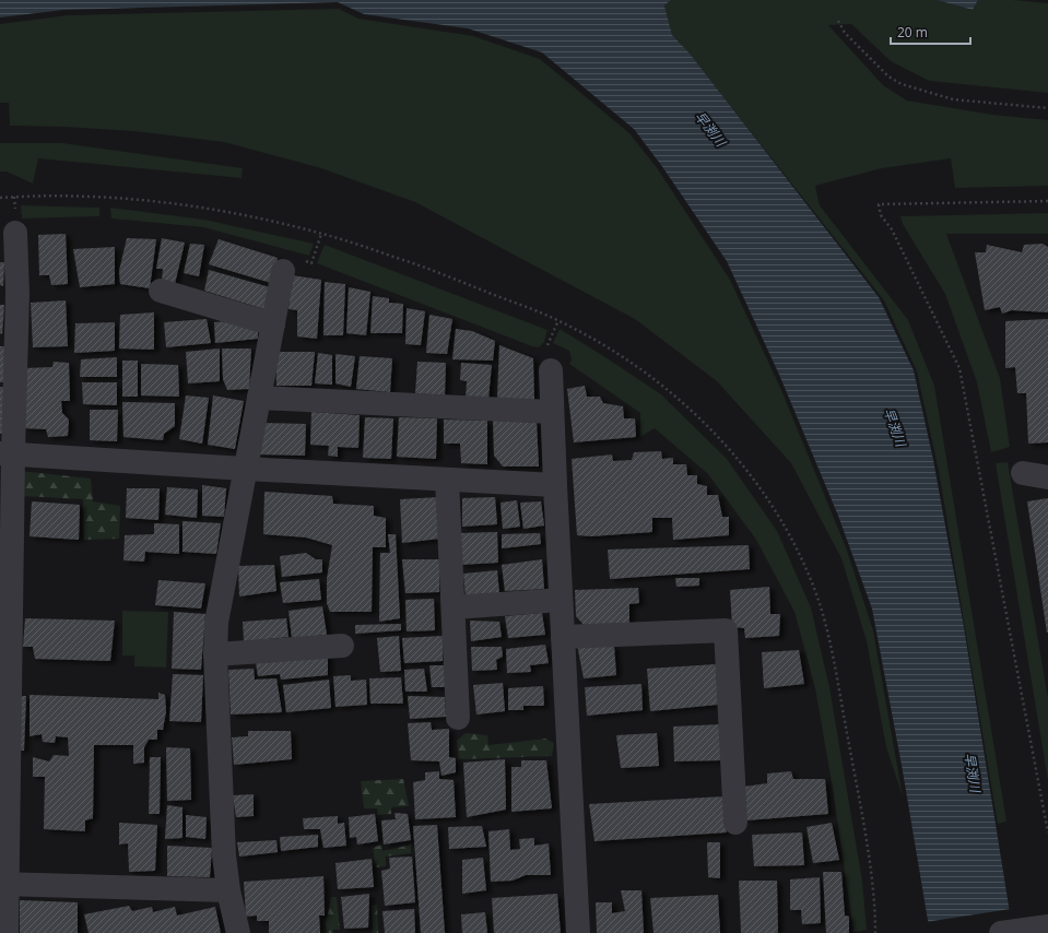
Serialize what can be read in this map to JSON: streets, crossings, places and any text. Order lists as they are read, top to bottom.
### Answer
{
  "water": ["早渕川"],
  "scale_bar": "20 m"
}
